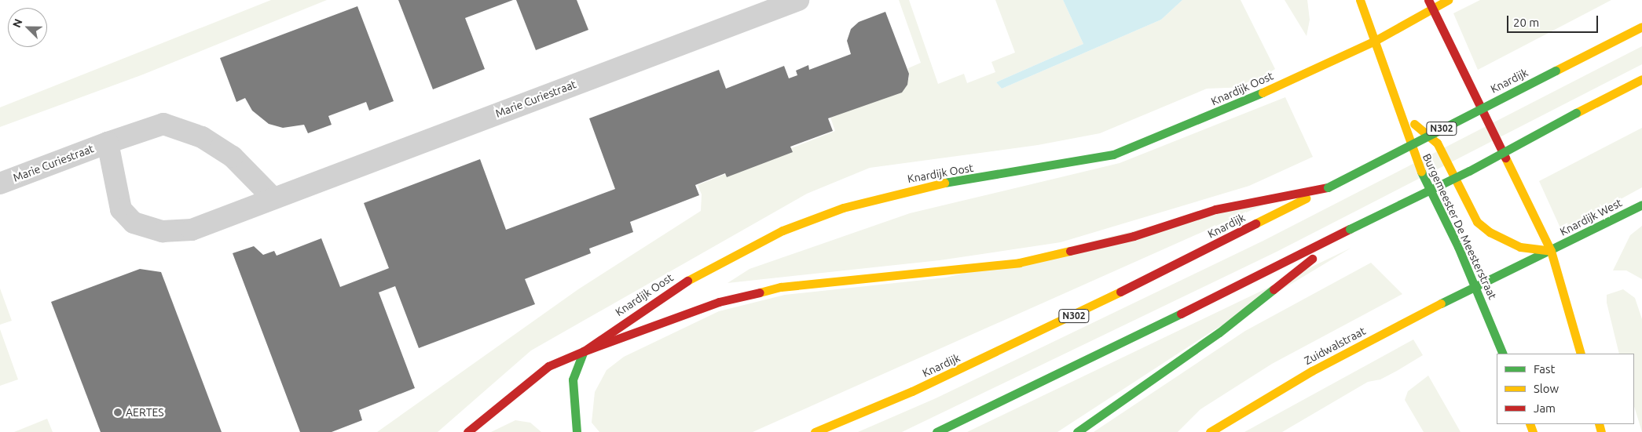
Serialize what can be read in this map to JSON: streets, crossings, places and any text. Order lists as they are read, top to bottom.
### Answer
{
  "streets": {
    "main road": [
      "Knardijk",
      "Knardijk Oost",
      "N302",
      "Knardijk West",
      "Burgemeester De Meesterstraat",
      "Zuidwalstraat"
    ],
    "street": ["Marie Curiestraat"]
  },
  "crossings": [
    ["Knardijk", "N302"],
    ["Knardijk Oost", "N302"],
    ["Knardijk Oost", "Burgemeester De Meesterstraat"],
    ["Knardijk West", "Burgemeester De Meesterstraat"],
    ["Knardijk West", "Zuidwalstraat"],
    ["Burgemeester De Meesterstraat", "Zuidwalstraat"]
  ],
  "places": ["AERTES"],
  "legend": ["Fast", "Slow", "Jam"],
  "scale_bar": "20 m",
  "north": "top left"
}
